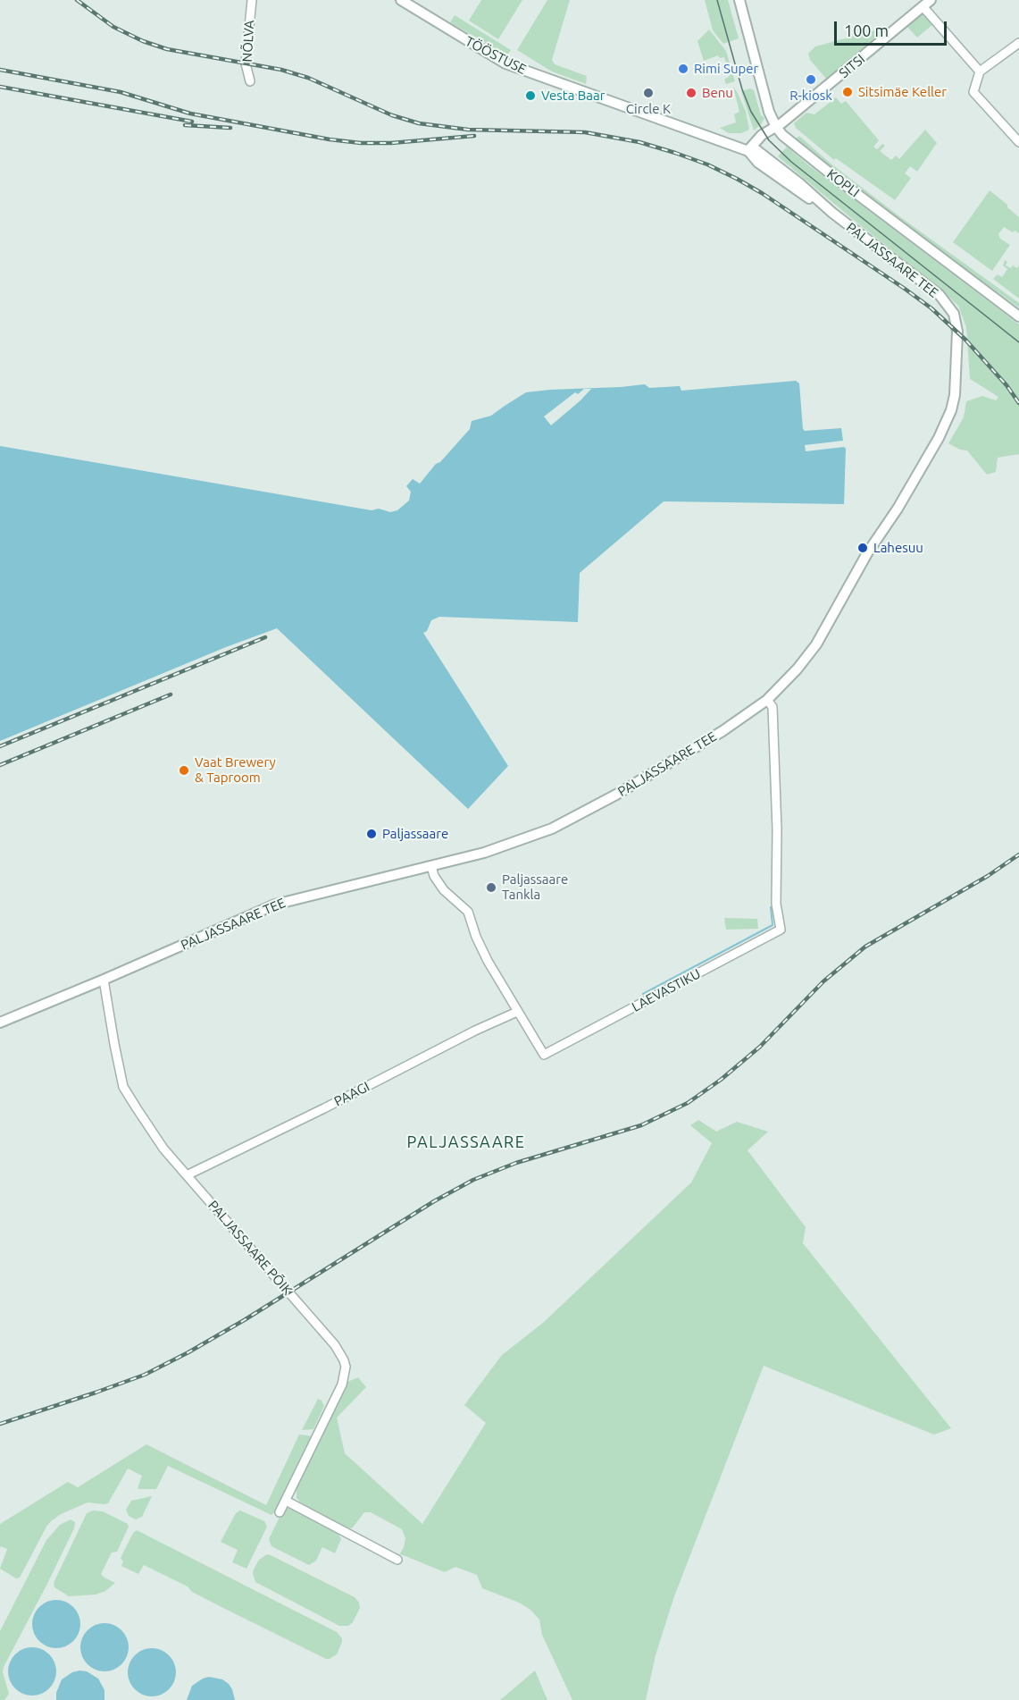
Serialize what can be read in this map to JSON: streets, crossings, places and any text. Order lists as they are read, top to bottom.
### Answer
{
  "streets": {
    "street": [
      "NÕLVA",
      "TÖÖSTUSE",
      "SITSI",
      "KOPLI",
      "PALJASSAARE TEE",
      "LAEVASTIKU",
      "PAAGI",
      "PALJASSAARE PÕIK"
    ]
  },
  "crossings": [
    ["TÖÖSTUSE", "SITSI"],
    ["TÖÖSTUSE", "PALJASSAARE TEE"],
    ["SITSI", "KOPLI"],
    ["SITSI", "PALJASSAARE TEE"],
    ["PALJASSAARE TEE", "LAEVASTIKU"],
    ["PALJASSAARE TEE", "PALJASSAARE PÕIK"],
    ["LAEVASTIKU", "PAAGI"],
    ["PAAGI", "PALJASSAARE PÕIK"]
  ],
  "districts": ["PALJASSAARE"],
  "places": [
    "Rimi Super",
    "R-kiosk",
    "Sitsimäe Keller",
    "Circle K",
    "Benu",
    "Vesta Baar",
    "Lahesuu",
    "Vaat Brewery & Taproom",
    "Paljassaare",
    "Paljassaare Tankla"
  ],
  "scale_bar": "100 m"
}
